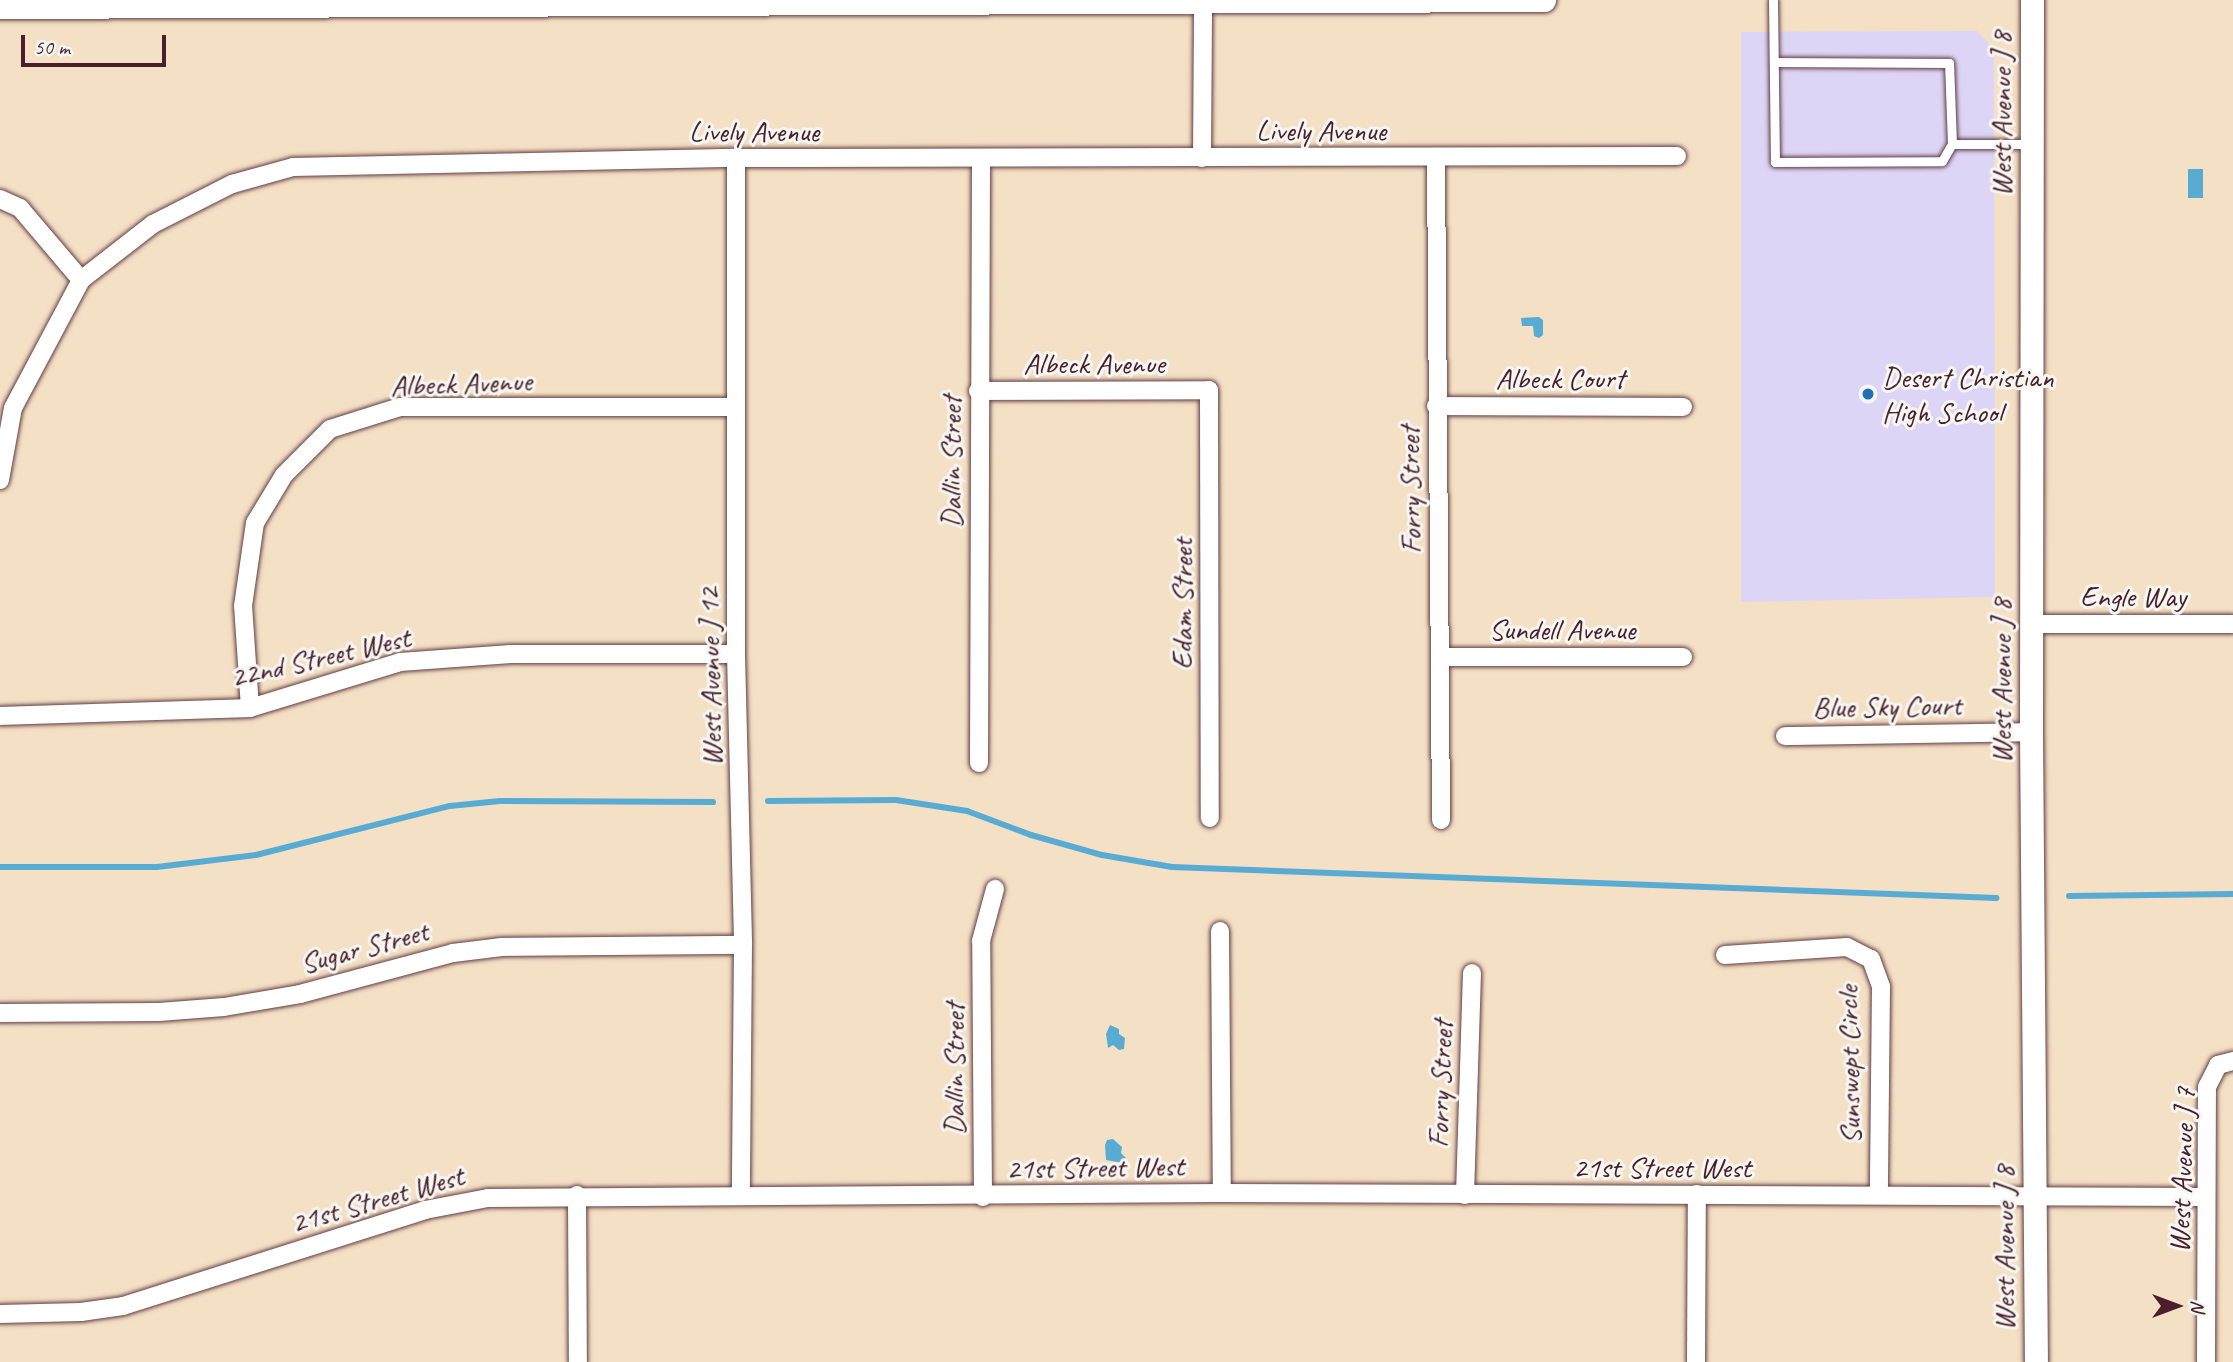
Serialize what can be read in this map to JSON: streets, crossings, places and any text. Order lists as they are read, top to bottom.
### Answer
{
  "streets": {
    "street": [
      "West Avenue J 8",
      "Lively Avenue",
      "Albeck Avenue",
      "Albeck Court",
      "Dallin Street",
      "Forry Street",
      "Engle Way",
      "Edam Street",
      "Sundell Avenue",
      "22nd Street West",
      "West Avenue J 12",
      "Blue Sky Court",
      "Sugar Street",
      "Sunswept Circle",
      "21st Street West",
      "West Avenue J 7"
    ]
  },
  "crossings": [
    ["West Avenue J 8", "Engle Way"],
    ["West Avenue J 8", "Blue Sky Court"],
    ["West Avenue J 8", "21st Street West"],
    ["Lively Avenue", "Dallin Street"],
    ["Lively Avenue", "Forry Street"],
    ["Lively Avenue", "West Avenue J 12"],
    ["Albeck Avenue", "Dallin Street"],
    ["Albeck Avenue", "Edam Street"],
    ["Albeck Avenue", "22nd Street West"],
    ["Albeck Avenue", "West Avenue J 12"],
    ["Albeck Court", "Forry Street"],
    ["Dallin Street", "21st Street West"],
    ["Forry Street", "Sundell Avenue"],
    ["Forry Street", "21st Street West"],
    ["22nd Street West", "West Avenue J 12"],
    ["West Avenue J 12", "Sugar Street"],
    ["West Avenue J 12", "21st Street West"],
    ["Sunswept Circle", "21st Street West"],
    ["21st Street West", "West Avenue J 7"]
  ],
  "places": ["Desert Christian High School"],
  "scale_bar": "50 m",
  "north": "right"
}
